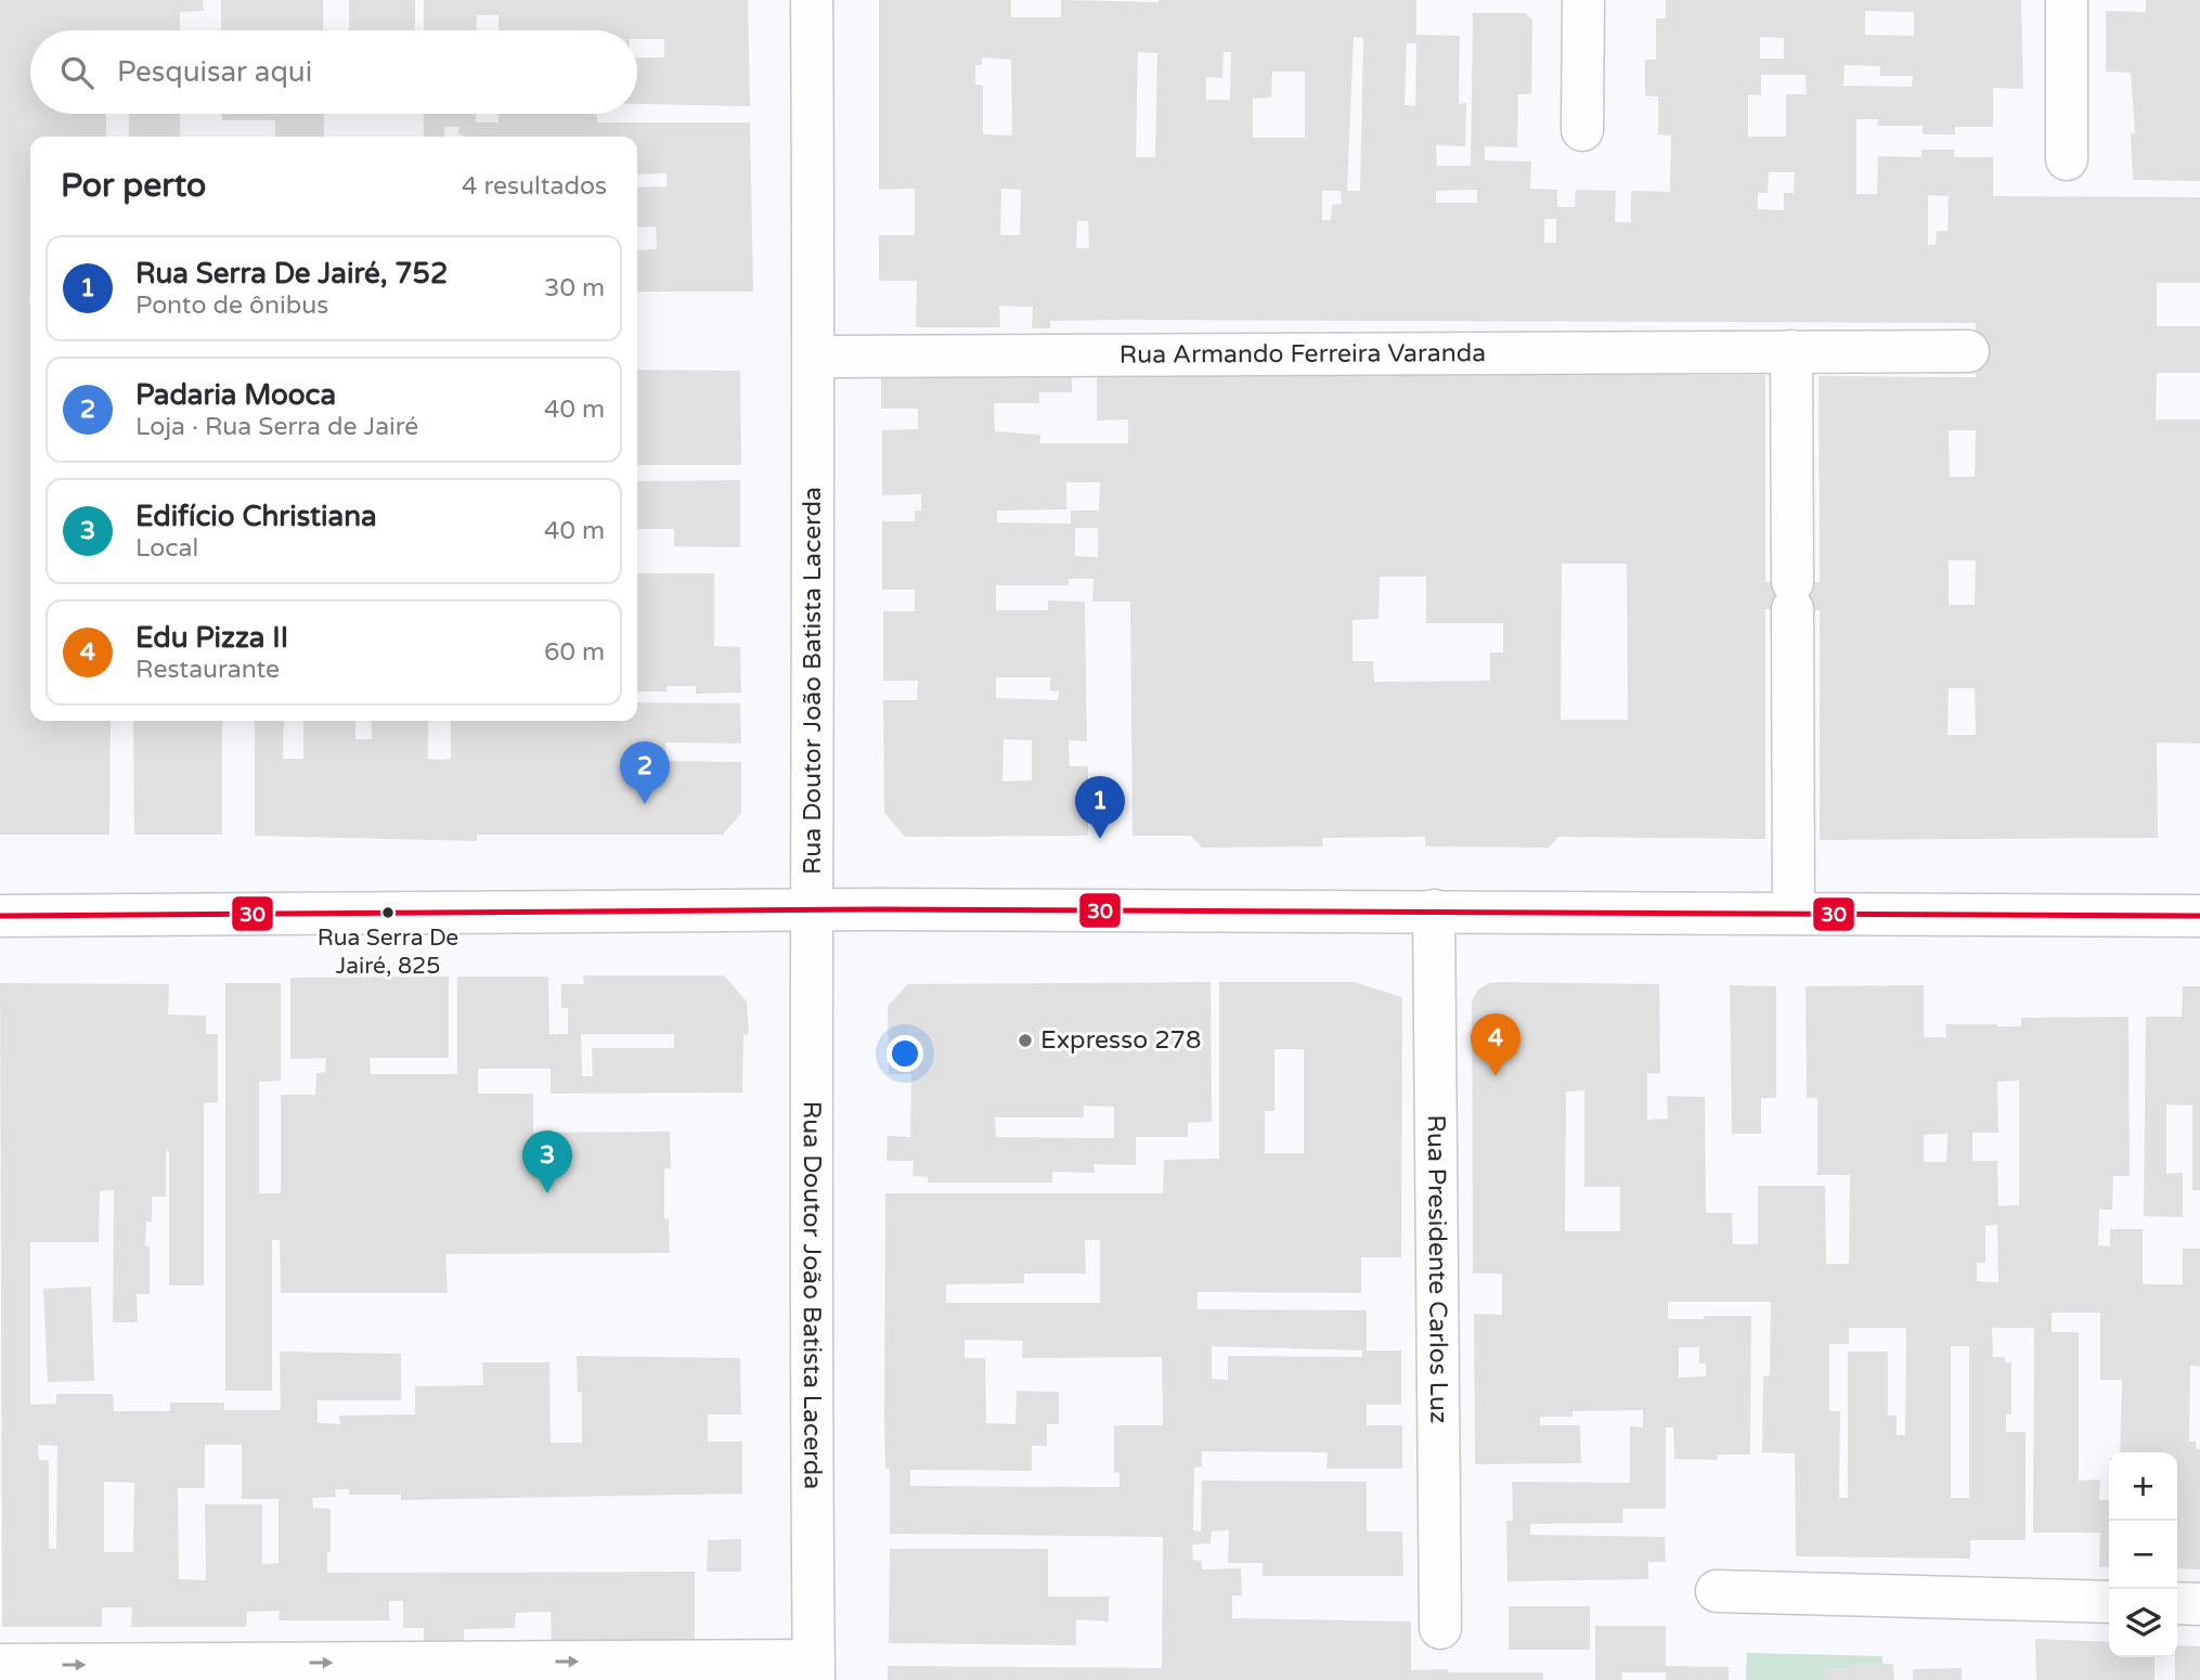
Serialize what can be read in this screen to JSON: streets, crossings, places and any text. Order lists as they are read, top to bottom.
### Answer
{
  "streets": {
    "street": ["Rua Armando Ferreira Varanda", "Rua Doutor João Batista Lacerda", "Rua Presidente Carlos Luz"]
  },
  "crossings": [
    ["Rua Armando Ferreira Varanda", "Rua Doutor João Batista Lacerda"]
  ],
  "places": ["Rua Serra De Jairé, 825", "Expresso 278"],
  "lines": ["transit line 30"],
  "page": {
    "search": "Pesquisar aqui",
    "heading": ["Por perto", "4 resultados"],
    "list": [
      {
        "mark": "1",
        "name": "Rua Serra De Jairé, 752",
        "note": "Ponto de ônibus",
        "value": "30 m"
      },
      {
        "mark": "2",
        "name": "Padaria Mooca",
        "note": "Loja · Rua Serra de Jairé",
        "value": "40 m"
      },
      {
        "mark": "3",
        "name": "Edifício Christiana",
        "note": "Local",
        "value": "40 m"
      },
      {
        "mark": "4",
        "name": "Edu Pizza II",
        "note": "Restaurante",
        "value": "60 m"
      }
    ],
    "pins": [
      "2",
      "1",
      "4",
      "3"
    ],
    "map_buttons": ["+", "−"]
  }
}
